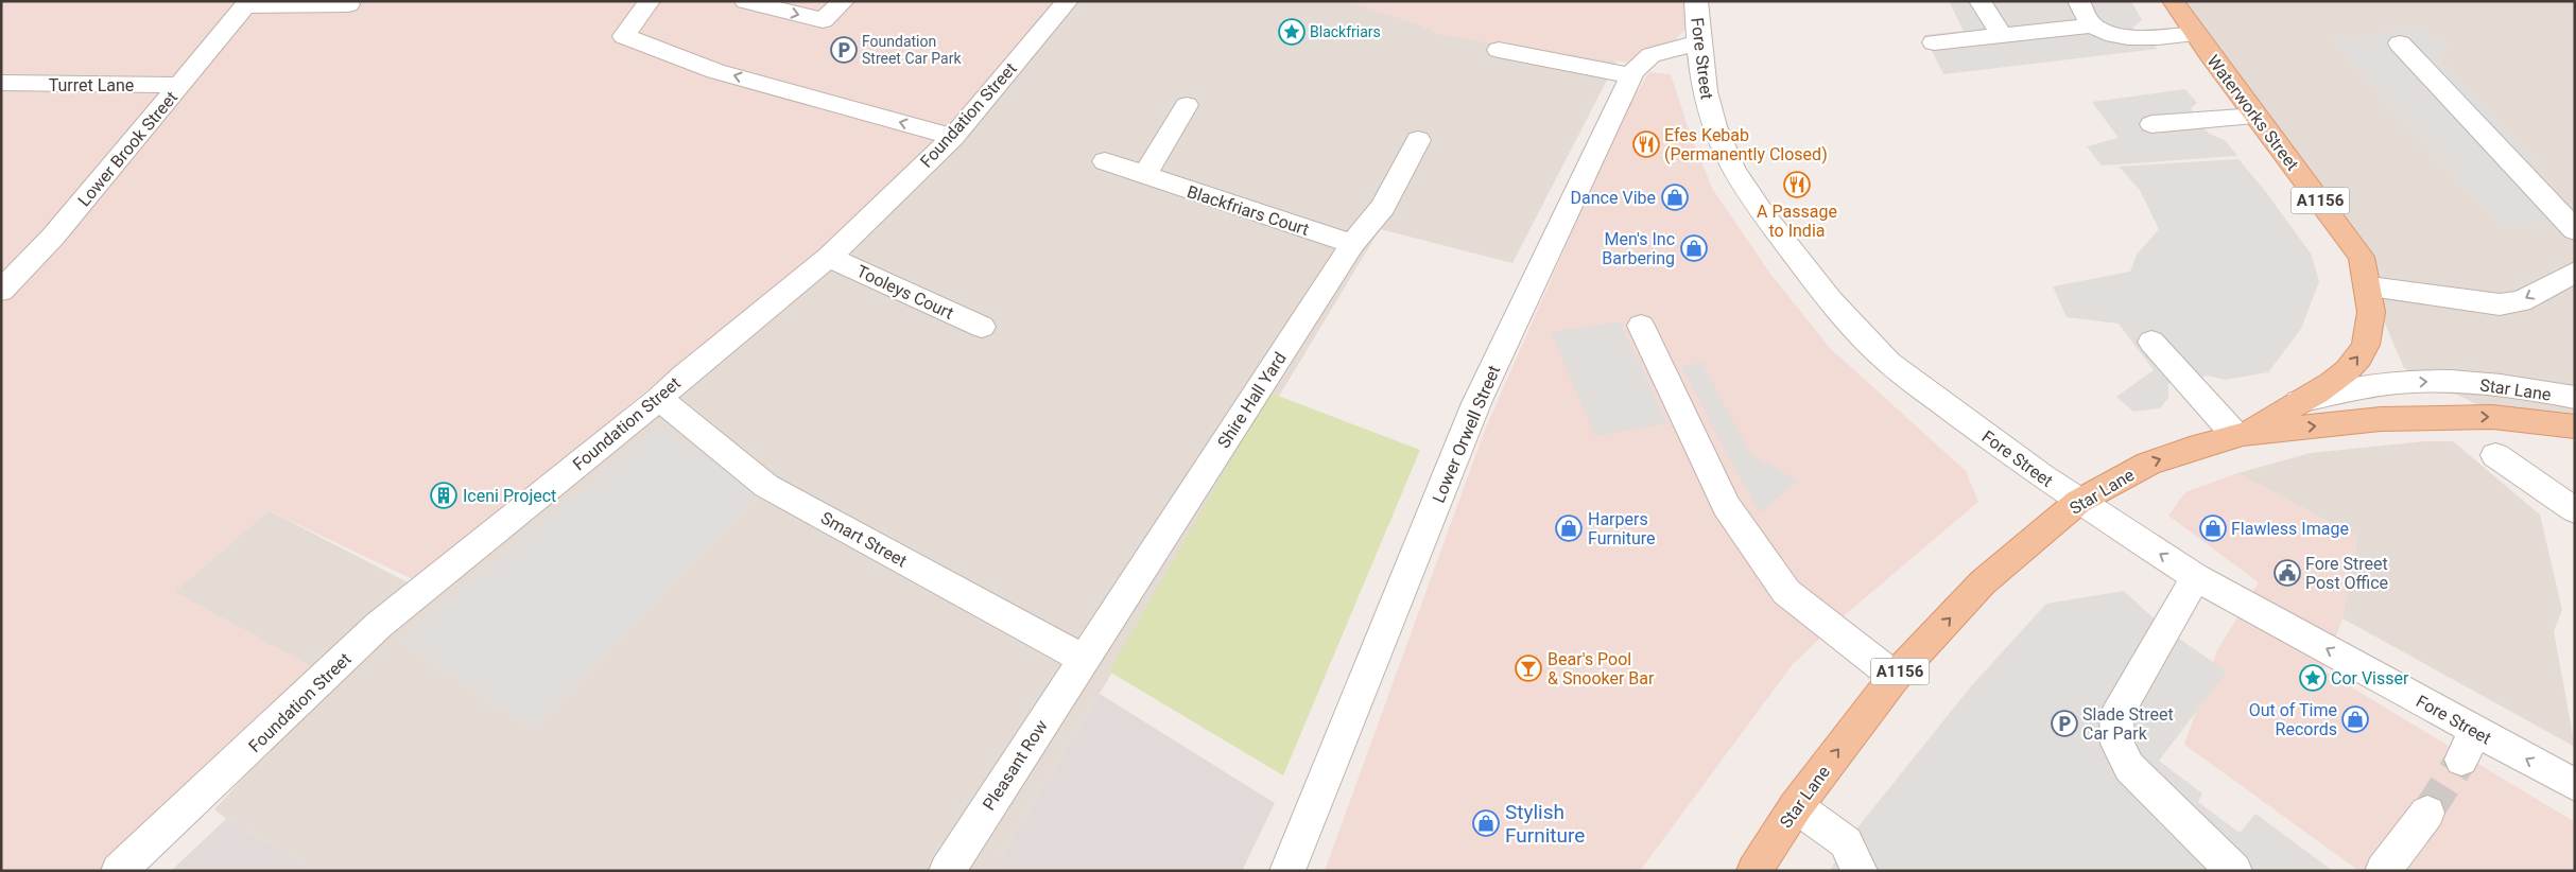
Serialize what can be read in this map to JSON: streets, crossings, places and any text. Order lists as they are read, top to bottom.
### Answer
{
  "streets": {
    "main road": ["Waterworks Street", "A1156", "Star Lane"],
    "street": [
      "Fore Street",
      "Turret Lane",
      "Foundation Street",
      "Lower Brook Street",
      "Blackfriars Court",
      "Tooleys Court",
      "Shire Hall Yard",
      "Lower Orwell Street",
      "Smart Street",
      "Pleasant Row"
    ]
  },
  "crossings": [
    ["Fore Street", "Star Lane"],
    ["Fore Street", "Lower Orwell Street"],
    ["Turret Lane", "Lower Brook Street"],
    ["Waterworks Street", "Star Lane"],
    ["Foundation Street", "Tooleys Court"],
    ["Foundation Street", "Smart Street"],
    ["Blackfriars Court", "Shire Hall Yard"],
    ["Shire Hall Yard", "Smart Street"],
    ["Shire Hall Yard", "Pleasant Row"],
    ["Smart Street", "Pleasant Row"]
  ],
  "one_way": ["Star Lane"],
  "places": {
    "place": ["Blackfriars", "Cor Visser"],
    "parking": ["Foundation Street Car Park", "Slade Street Car Park"],
    "restaurant": ["Efes Kebab (Permanently Closed)", "A Passage to India"],
    "shop": [
      "Dance Vibe",
      "Men's Inc Barbering",
      "Harpers Furniture",
      "Flawless Image",
      "Out of Time Records",
      "Stylish Furniture"
    ],
    "building": ["Iceni Project"],
    "public building": ["Fore Street Post Office"],
    "bar": ["Bear's Pool & Snooker Bar"]
  }
}
